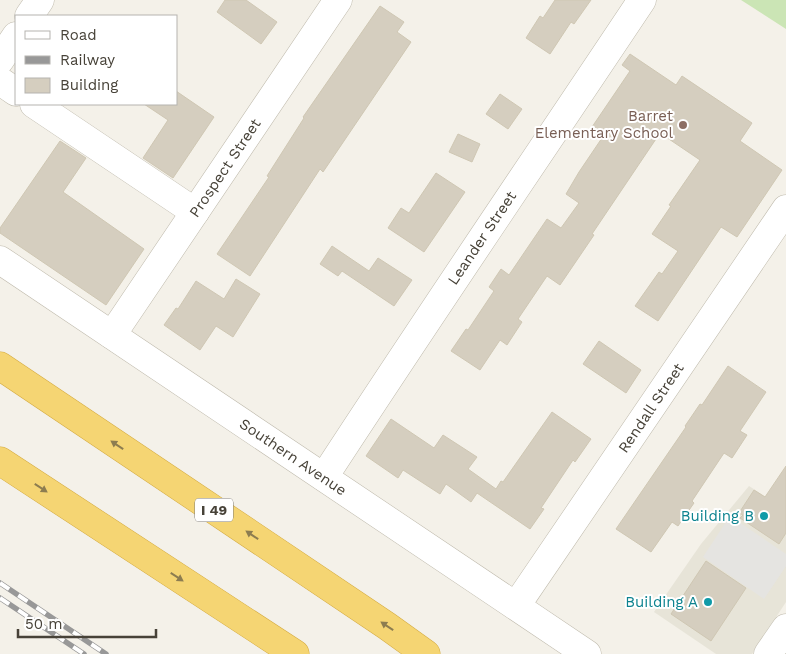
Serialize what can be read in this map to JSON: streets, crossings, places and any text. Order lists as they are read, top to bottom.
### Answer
{
  "streets": {
    "highway": ["I 49"],
    "street": [
      "Prospect Street",
      "Leander Street",
      "Rendall Street",
      "Southern Avenue"
    ]
  },
  "crossings": [
    ["Prospect Street", "Southern Avenue"],
    ["Leander Street", "Southern Avenue"],
    ["Rendall Street", "Southern Avenue"]
  ],
  "places": ["Barret Elementary School", "Building B", "Building A"],
  "legend": ["Road", "Railway", "Building"],
  "scale_bar": "50 m"
}
